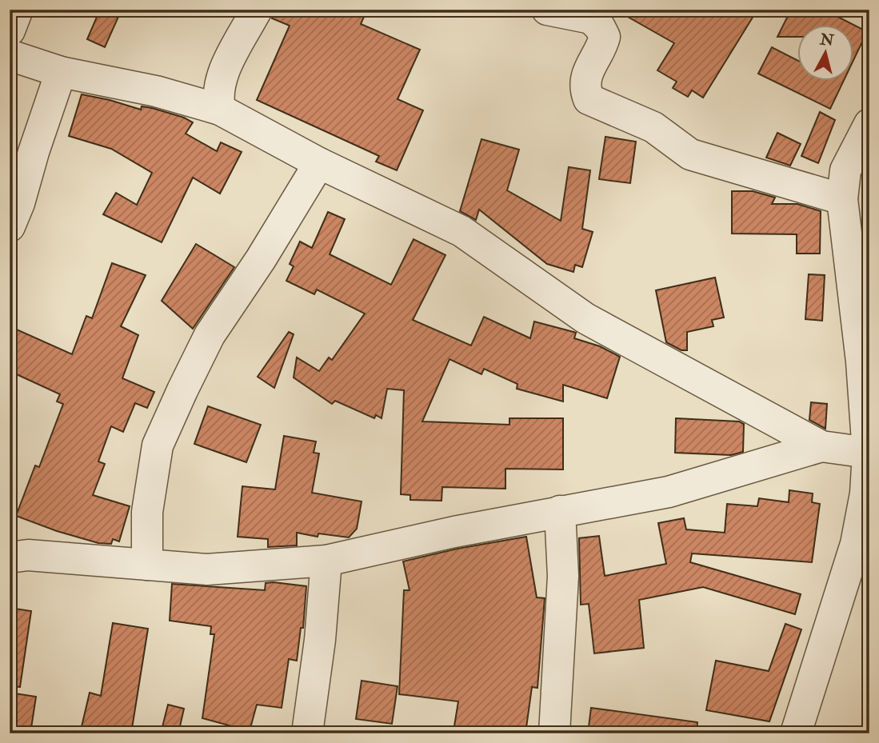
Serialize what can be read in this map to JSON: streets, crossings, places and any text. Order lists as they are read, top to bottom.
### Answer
{
  "north": "top"
}
